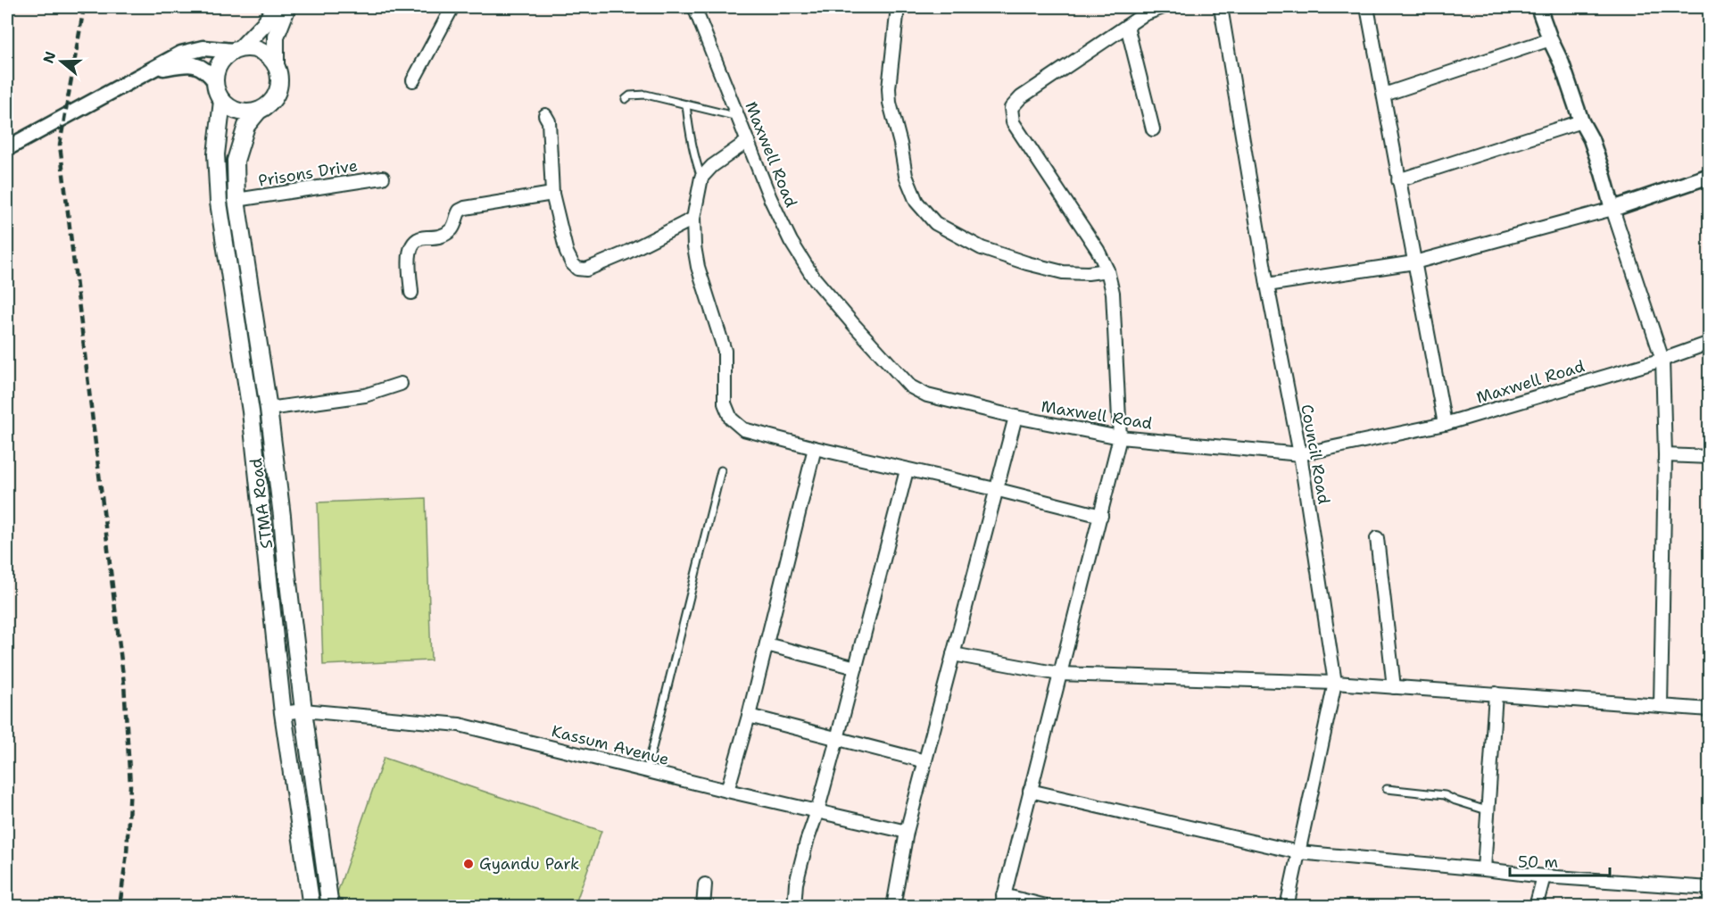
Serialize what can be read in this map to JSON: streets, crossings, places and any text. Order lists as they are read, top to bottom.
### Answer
{
  "streets": {
    "main road": ["STMA Road"],
    "street": [
      "Maxwell Road",
      "Prisons Drive",
      "Council Road",
      "Kassum Avenue"
    ]
  },
  "crossings": [
    ["Maxwell Road", "Council Road"],
    ["Prisons Drive", "STMA Road"],
    ["STMA Road", "Kassum Avenue"]
  ],
  "places": ["Gyandu Park"],
  "scale_bar": "50 m",
  "north": "left"
}
